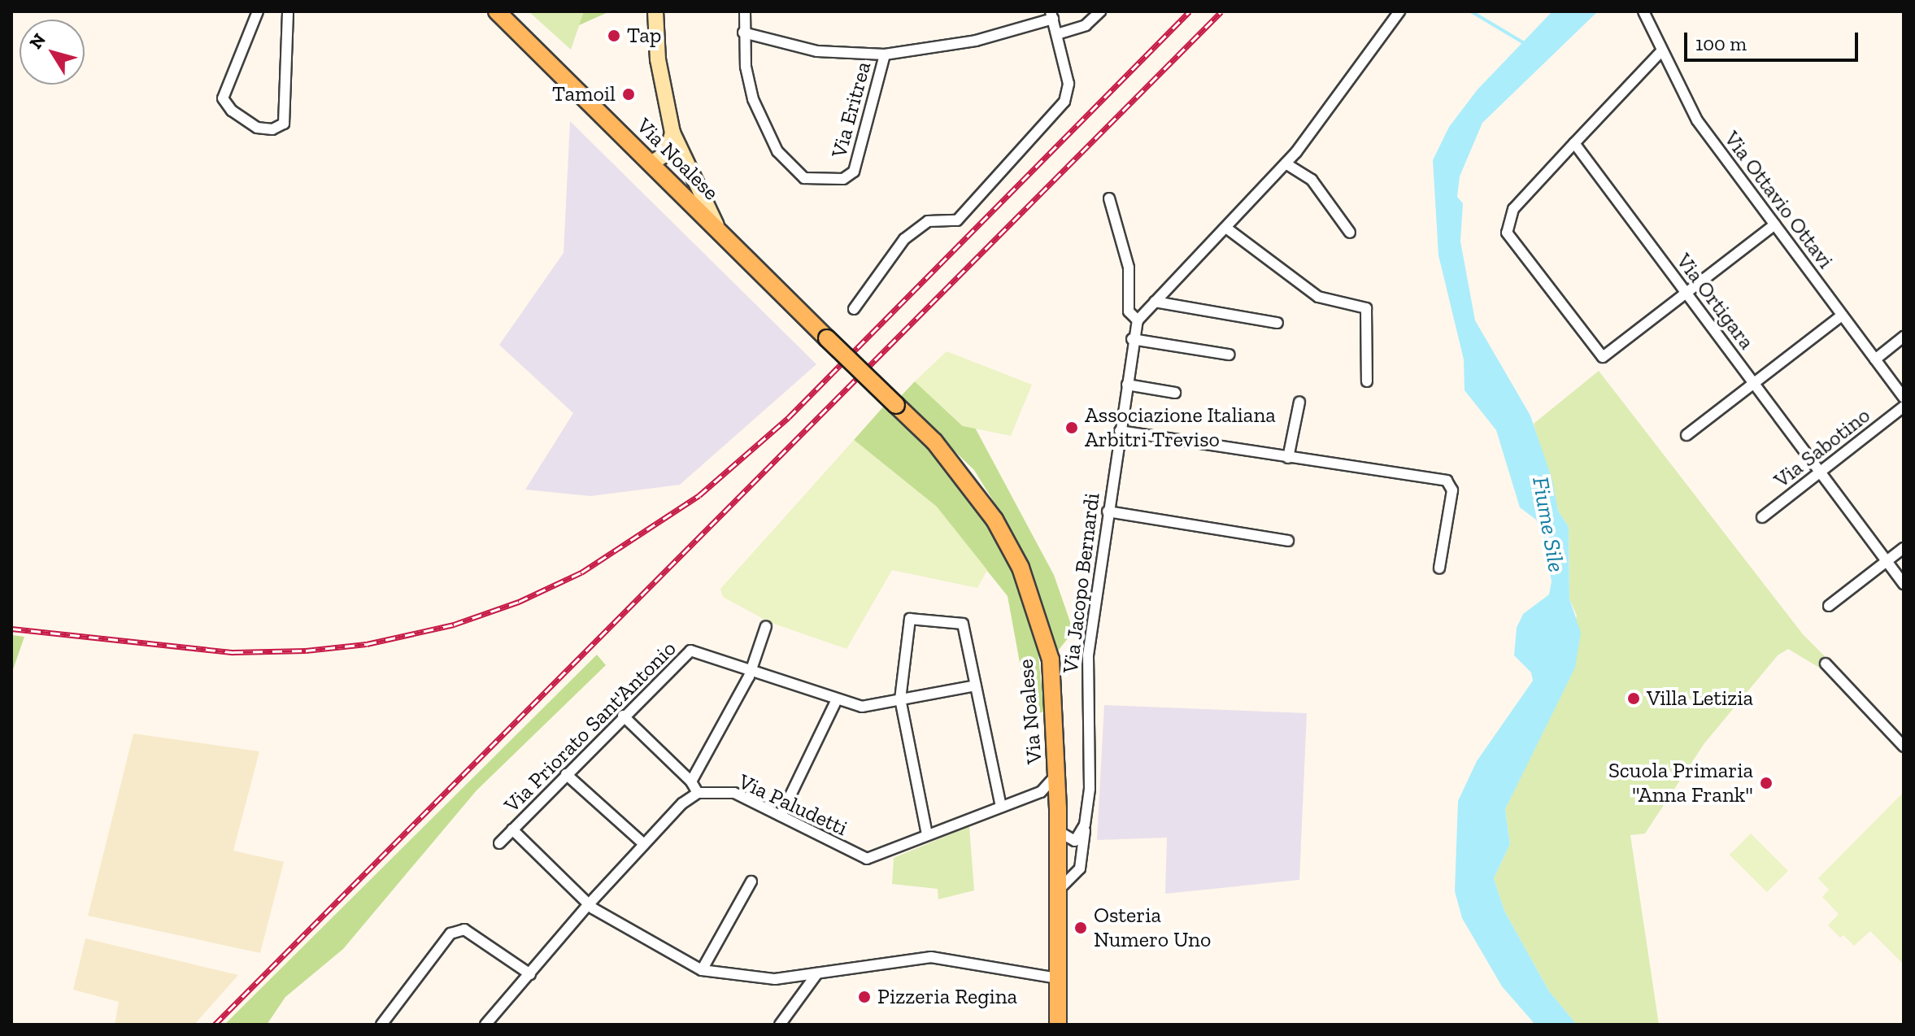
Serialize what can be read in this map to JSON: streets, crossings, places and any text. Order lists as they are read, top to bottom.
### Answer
{
  "streets": {
    "main road": ["Via Noalese"],
    "street": [
      "Via Eritrea",
      "Via Ottavio Ottavi",
      "Via Ortigara",
      "Via Sabotino",
      "Via Jacopo Bernardi",
      "Via Priorato Sant'Antonio",
      "Via Paludetti"
    ]
  },
  "crossings": [
    ["Via Noalese", "Via Jacopo Bernardi"],
    ["Via Noalese", "Via Paludetti"],
    ["Via Ortigara", "Via Sabotino"]
  ],
  "water": ["Fiume Sile"],
  "places": [
    "Tap",
    "Tamoil",
    "Associazione Italiana Arbitri Treviso",
    "Villa Letizia",
    "Scuola Primaria \"Anna Frank\"",
    "Osteria Numero Uno",
    "Pizzeria Regina"
  ],
  "scale_bar": "100 m",
  "north": "top left"
}
